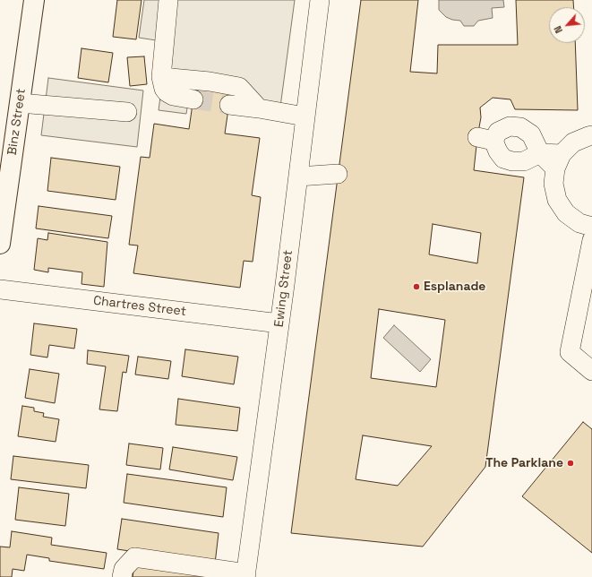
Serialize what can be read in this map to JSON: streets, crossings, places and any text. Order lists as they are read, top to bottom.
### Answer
{
  "streets": {
    "main road": ["Binz Street"],
    "street": ["Ewing Street", "Chartres Street"]
  },
  "crossings": [
    ["Ewing Street", "Chartres Street"]
  ],
  "places": ["Esplanade", "The Parklane"],
  "north": "bottom left"
}
